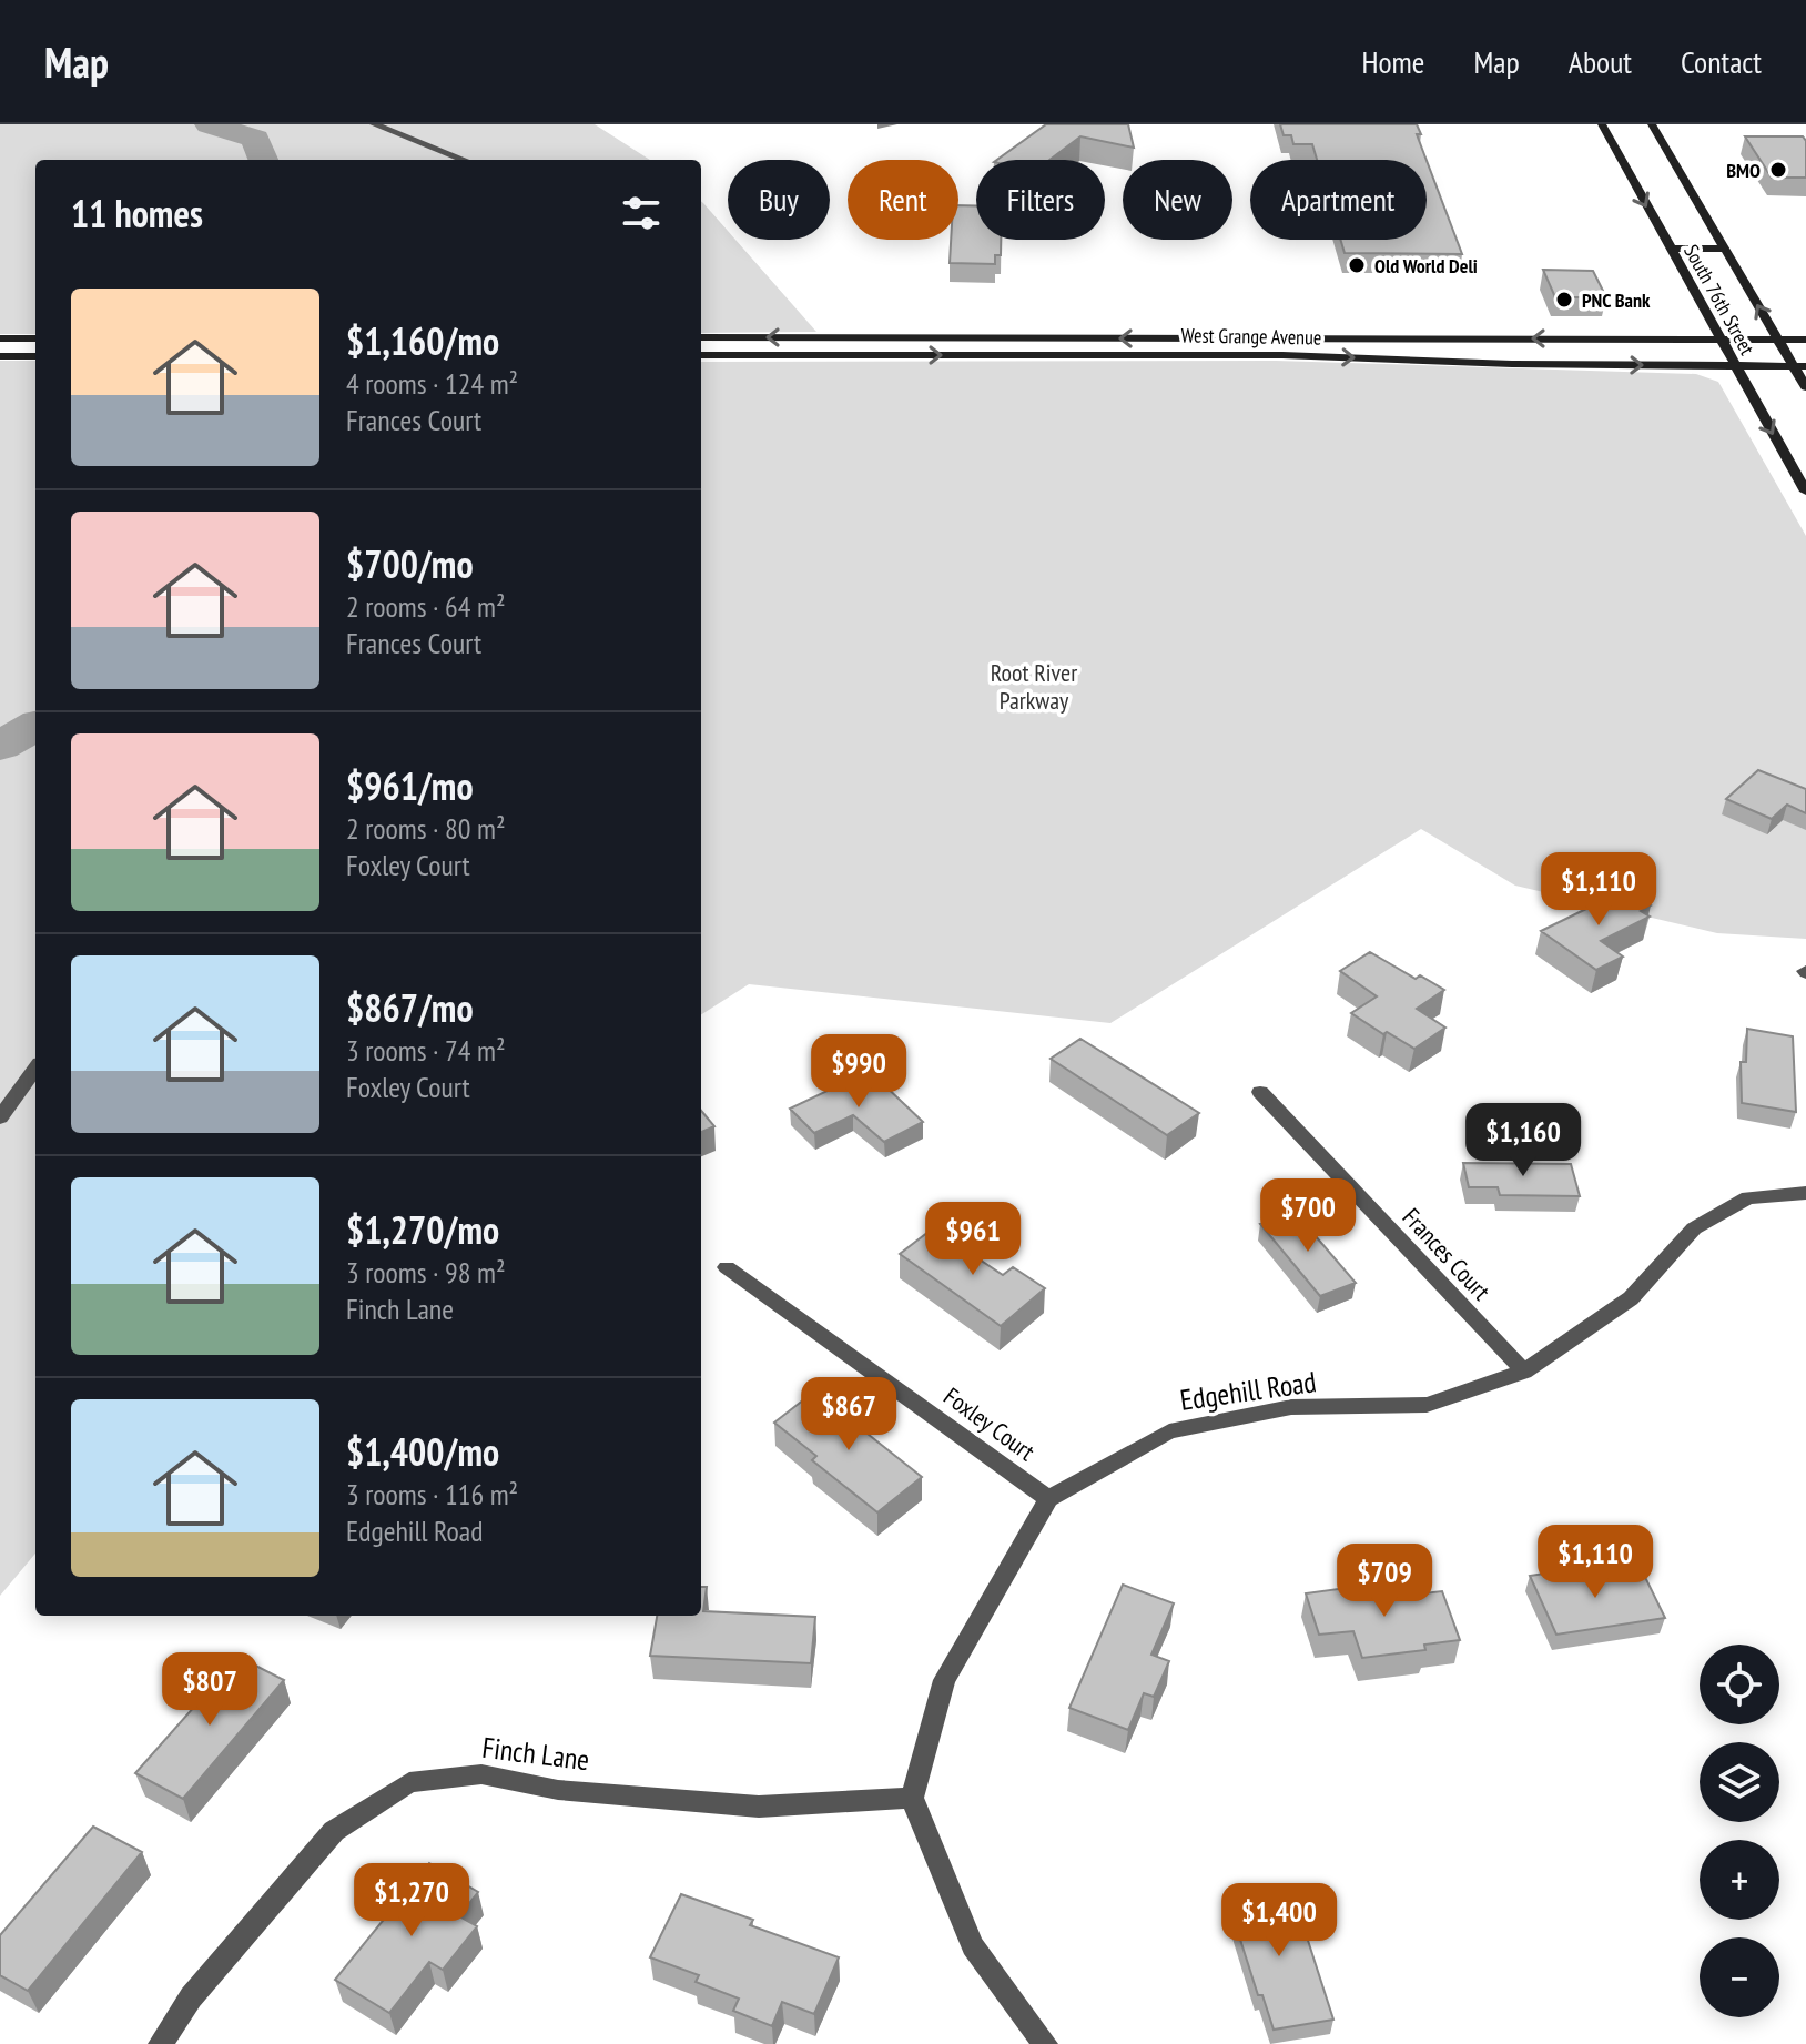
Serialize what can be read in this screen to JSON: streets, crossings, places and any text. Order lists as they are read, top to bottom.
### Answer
{
  "streets": {
    "street": [
      "South 76th Street",
      "West Grange Avenue",
      "Frances Court",
      "Edgehill Road",
      "Foxley Court",
      "Finch Lane"
    ]
  },
  "crossings": [
    ["South 76th Street", "West Grange Avenue"],
    ["Frances Court", "Edgehill Road"],
    ["Edgehill Road", "Foxley Court"]
  ],
  "parks": ["Root River Parkway"],
  "places": ["BMO", "Old World Deli", "PNC Bank"],
  "page": {
    "header": "Map",
    "nav": [
      "Home",
      "Map",
      "About",
      "Contact"
    ],
    "chip": [
      "Buy",
      "Rent",
      "Filters",
      "New",
      "Apartment"
    ],
    "heading": "11 homes",
    "list": [
      {
        "name": "$1,160/mo",
        "note": "4 rooms · 124 m² · Frances Court"
      },
      {
        "name": "$700/mo",
        "note": "2 rooms · 64 m² · Frances Court"
      },
      {
        "name": "$961/mo",
        "note": "2 rooms · 80 m² · Foxley Court"
      },
      {
        "name": "$867/mo",
        "note": "3 rooms · 74 m² · Foxley Court"
      },
      {
        "name": "$1,270/mo",
        "note": "3 rooms · 98 m² · Finch Lane"
      },
      {
        "name": "$1,400/mo",
        "note": "3 rooms · 116 m² · Edgehill Road"
      }
    ],
    "price": [
      "$1,110",
      "$990",
      "$1,160",
      "$700",
      "$961",
      "$867",
      "$1,110",
      "$709",
      "$807",
      "$1,270",
      "$1,400"
    ],
    "map_buttons": ["+", "−"]
  }
}
